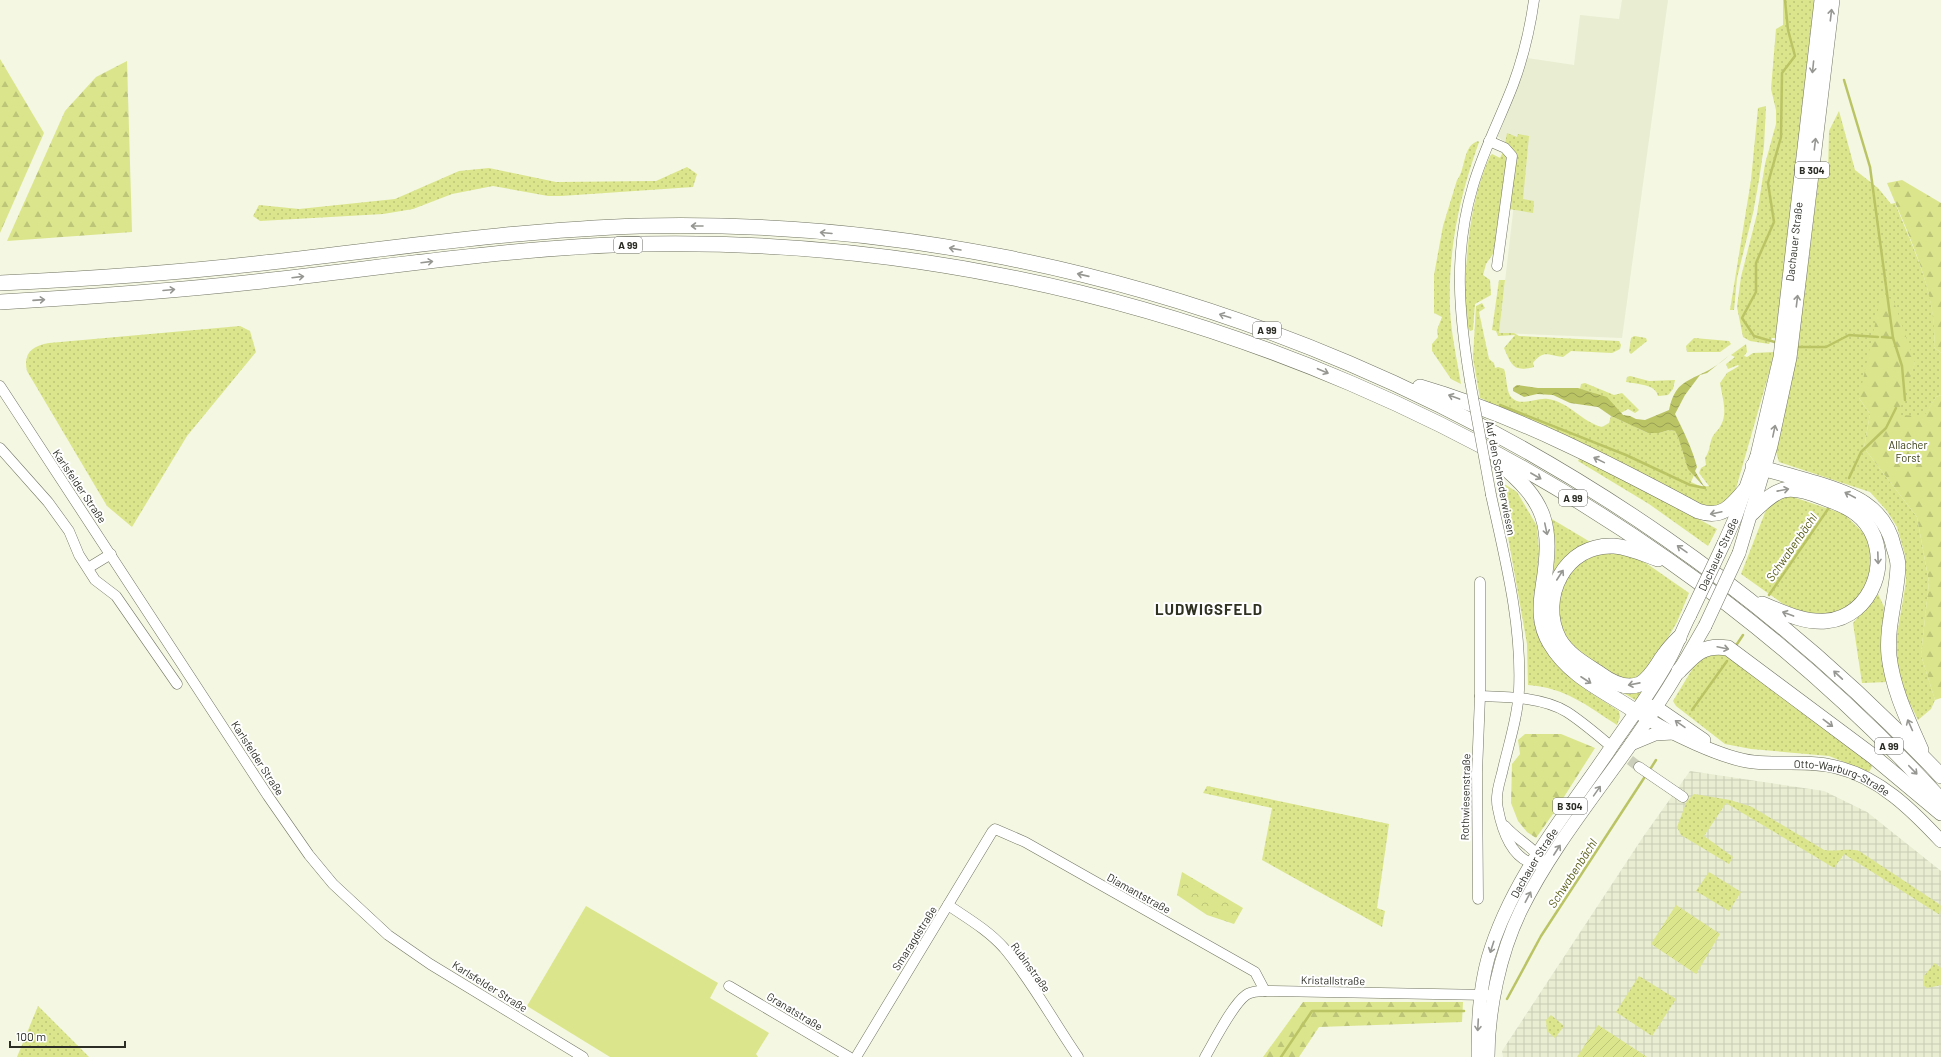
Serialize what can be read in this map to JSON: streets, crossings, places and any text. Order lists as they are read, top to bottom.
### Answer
{
  "streets": {
    "highway": ["A 99"],
    "main road": ["B 304", "Dachauer Straße", "Otto-Warburg-Straße"],
    "street": [
      "Auf den Schrederwiesen",
      "Karlsfelder Straße",
      "Rothwiesenstraße",
      "Diamantstraße",
      "Smaragdstraße",
      "Rubinstraße",
      "Kristallstraße",
      "Granatstraße"
    ]
  },
  "crossings": [
    ["Dachauer Straße", "Auf den Schrederwiesen"],
    ["Dachauer Straße", "Otto-Warburg-Straße"],
    ["Dachauer Straße", "Kristallstraße"],
    ["Diamantstraße", "Smaragdstraße"],
    ["Diamantstraße", "Kristallstraße"],
    ["Smaragdstraße", "Rubinstraße"]
  ],
  "districts": ["LUDWIGSFELD"],
  "water": ["Schwabenbächl"],
  "parks": ["Allacher Forst"],
  "scale_bar": "100 m"
}
